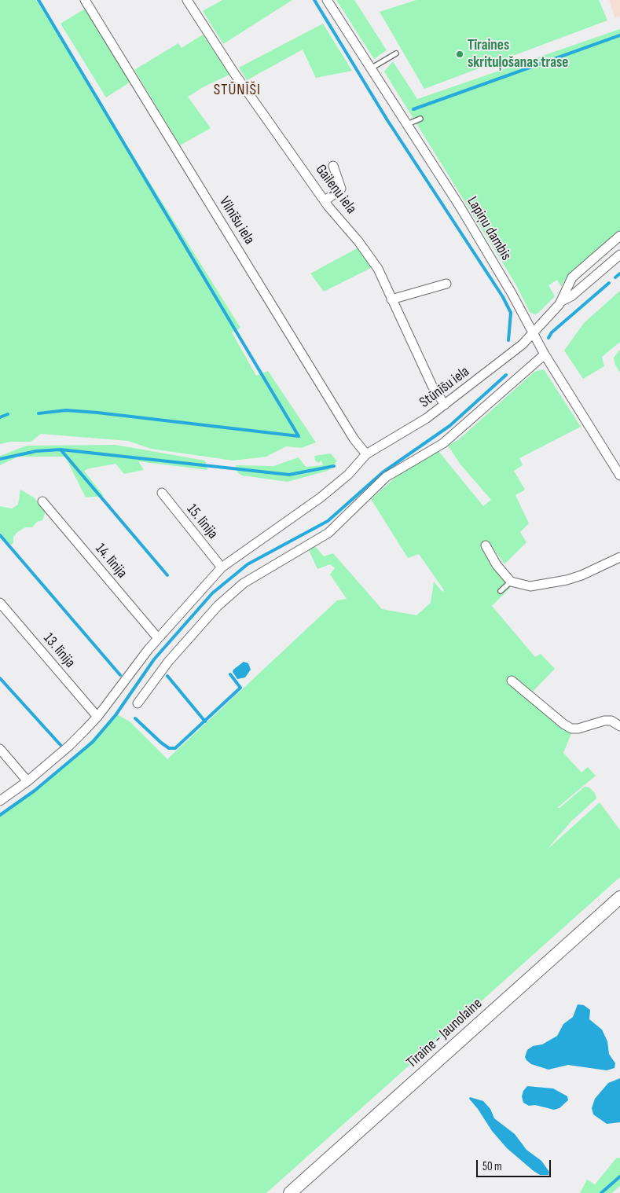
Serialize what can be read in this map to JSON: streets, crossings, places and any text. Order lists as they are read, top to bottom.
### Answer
{
  "streets": {
    "main road": ["Tīraine - Jaunolaine"],
    "street": [
      "Gaileņu iela",
      "Vilnīšu iela",
      "Lapiņu dambis",
      "Stūnīšu iela",
      "15. līnija",
      "14. līnija",
      "13. līnija"
    ]
  },
  "crossings": [
    ["Gaileņu iela", "Stūnīšu iela"],
    ["Vilnīšu iela", "Stūnīšu iela"],
    ["Lapiņu dambis", "Stūnīšu iela"],
    ["Stūnīšu iela", "15. līnija"],
    ["Stūnīšu iela", "14. līnija"],
    ["Stūnīšu iela", "13. līnija"]
  ],
  "districts": ["STŪNĪŠI"],
  "places": ["Tīraines skrituļošanas trase"],
  "scale_bar": "50 m"
}
